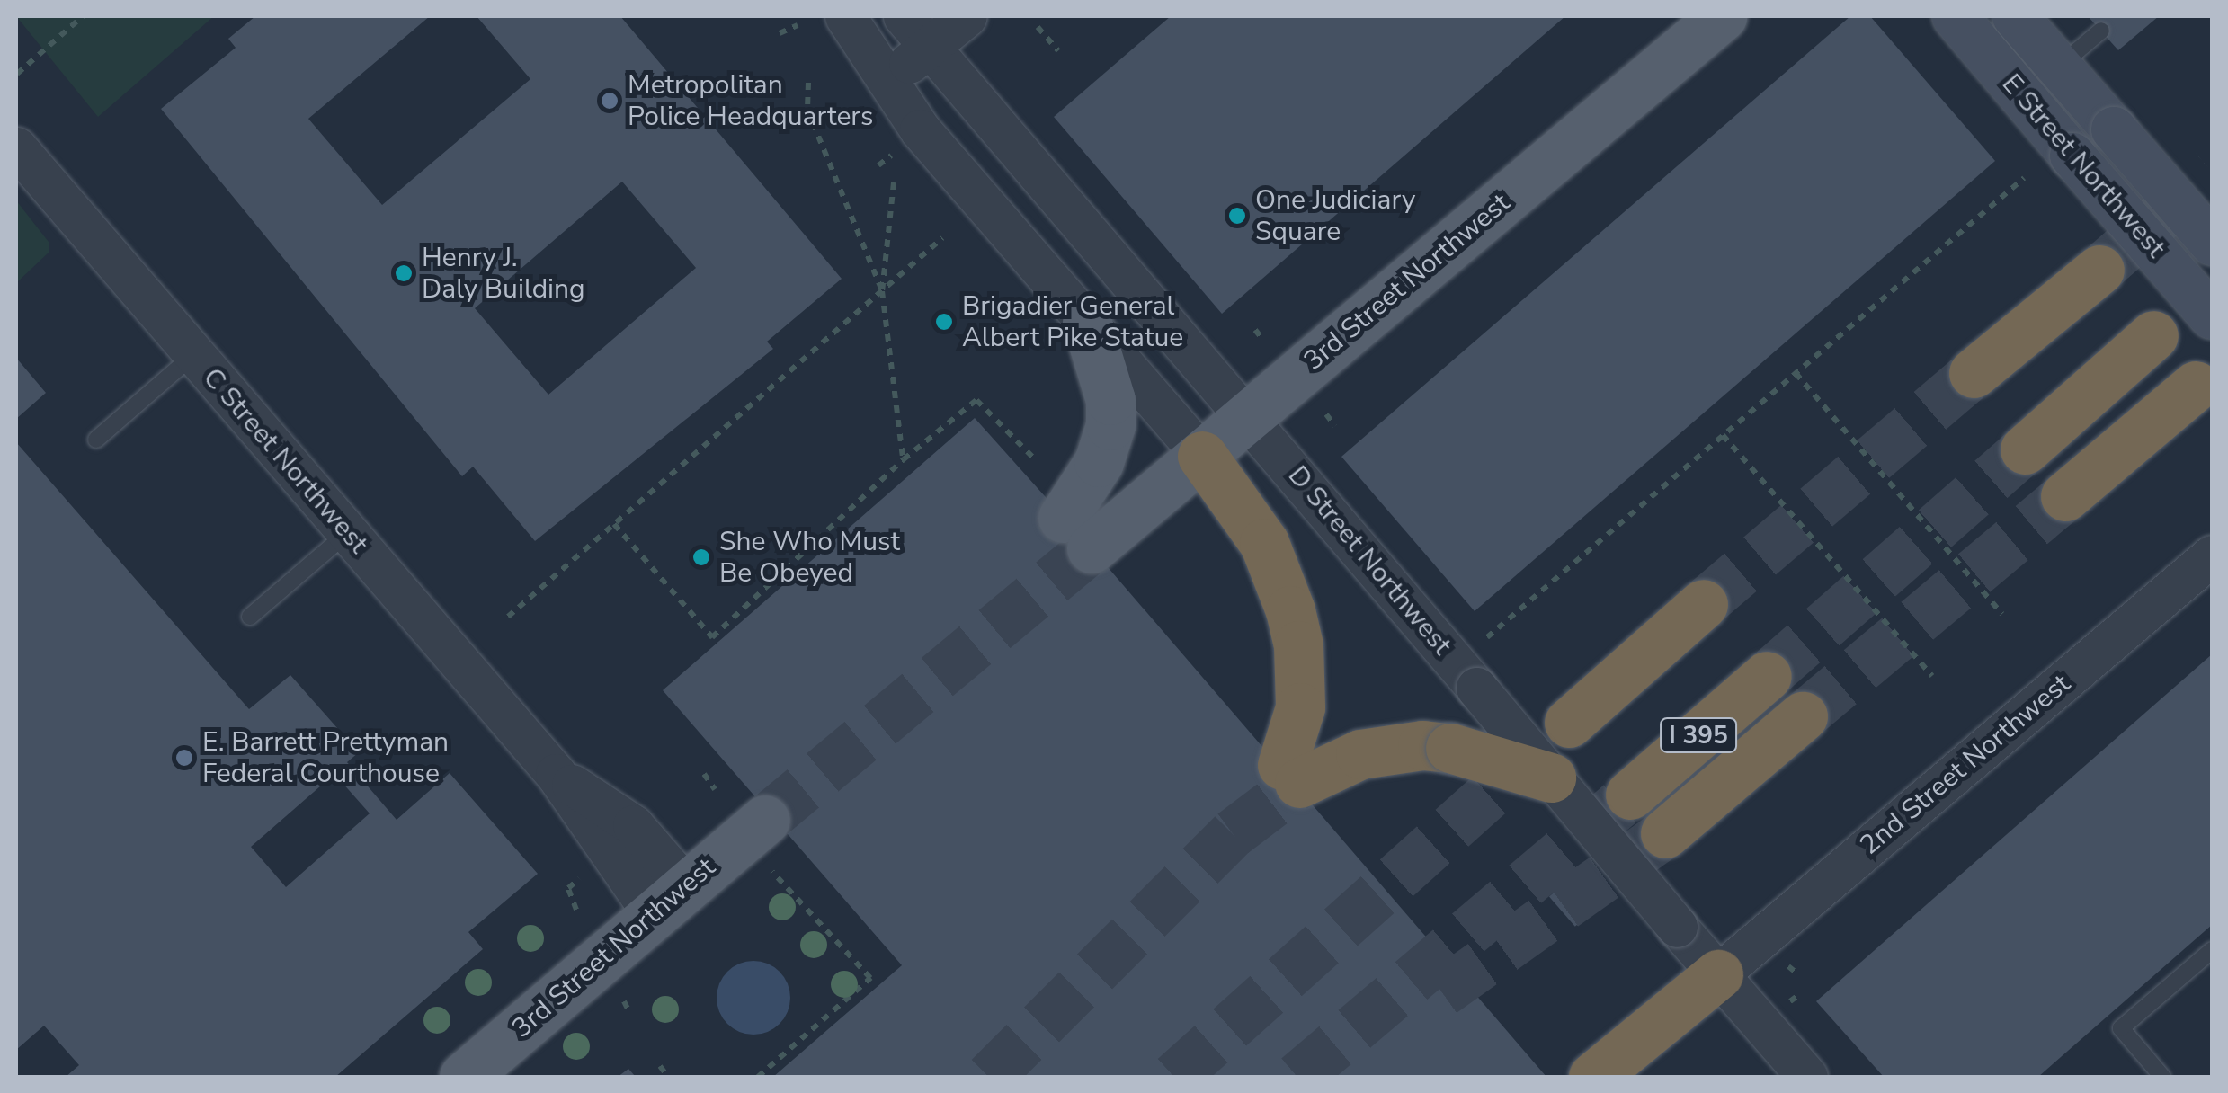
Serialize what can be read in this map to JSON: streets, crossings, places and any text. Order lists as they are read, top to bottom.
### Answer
{
  "streets": {
    "highway": ["I 395"],
    "main road": ["E Street Northwest", "3rd Street Northwest"],
    "street": ["C Street Northwest", "D Street Northwest", "2nd Street Northwest"]
  },
  "crossings": [
    ["3rd Street Northwest", "C Street Northwest"],
    ["3rd Street Northwest", "D Street Northwest"],
    ["D Street Northwest", "2nd Street Northwest"]
  ],
  "places": [
    "Metropolitan Police Headquarters",
    "One Judiciary Square",
    "Henry J. Daly Building",
    "Brigadier General Albert Pike Statue",
    "She Who Must Be Obeyed",
    "E. Barrett Prettyman Federal Courthouse"
  ]
}
